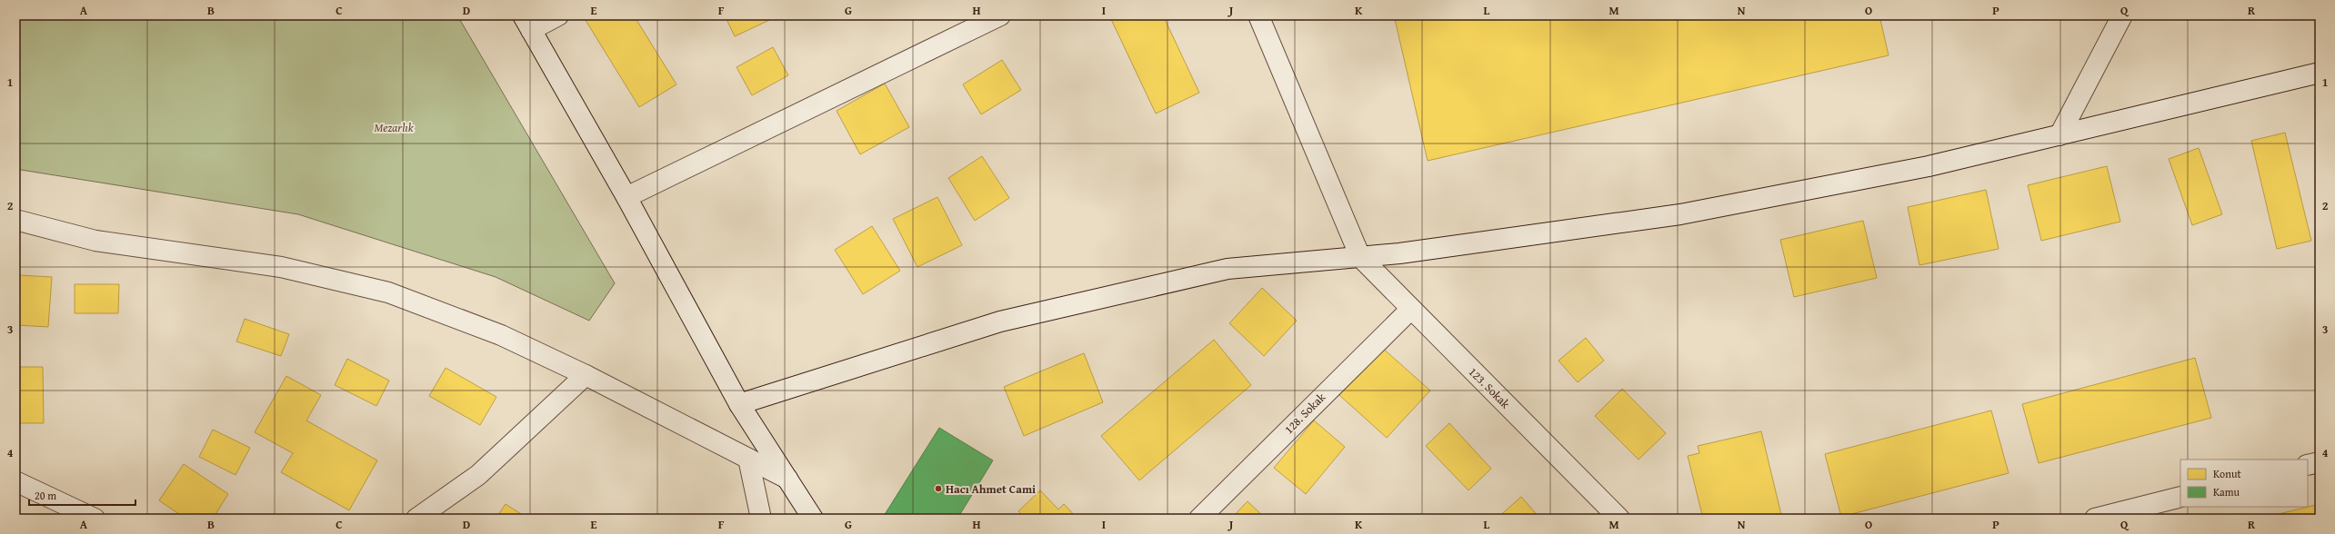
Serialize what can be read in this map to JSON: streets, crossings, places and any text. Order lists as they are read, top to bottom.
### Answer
{
  "streets": {
    "street": ["123. Sokak", "128. Sokak"]
  },
  "crossings": [
    ["123. Sokak", "128. Sokak"]
  ],
  "parks": ["Mezarlık"],
  "places": ["Hacı Ahmet Cami"],
  "legend": ["Konut", "Kamu"],
  "scale_bar": "20 m",
  "grid": {
    "columns": [
      "A",
      "B",
      "C",
      "D",
      "E",
      "F",
      "G",
      "H",
      "I",
      "J",
      "K",
      "L",
      "M",
      "N",
      "O",
      "P",
      "Q",
      "R"
    ],
    "rows": [
      "1",
      "2",
      "3",
      "4"
    ]
  }
}
